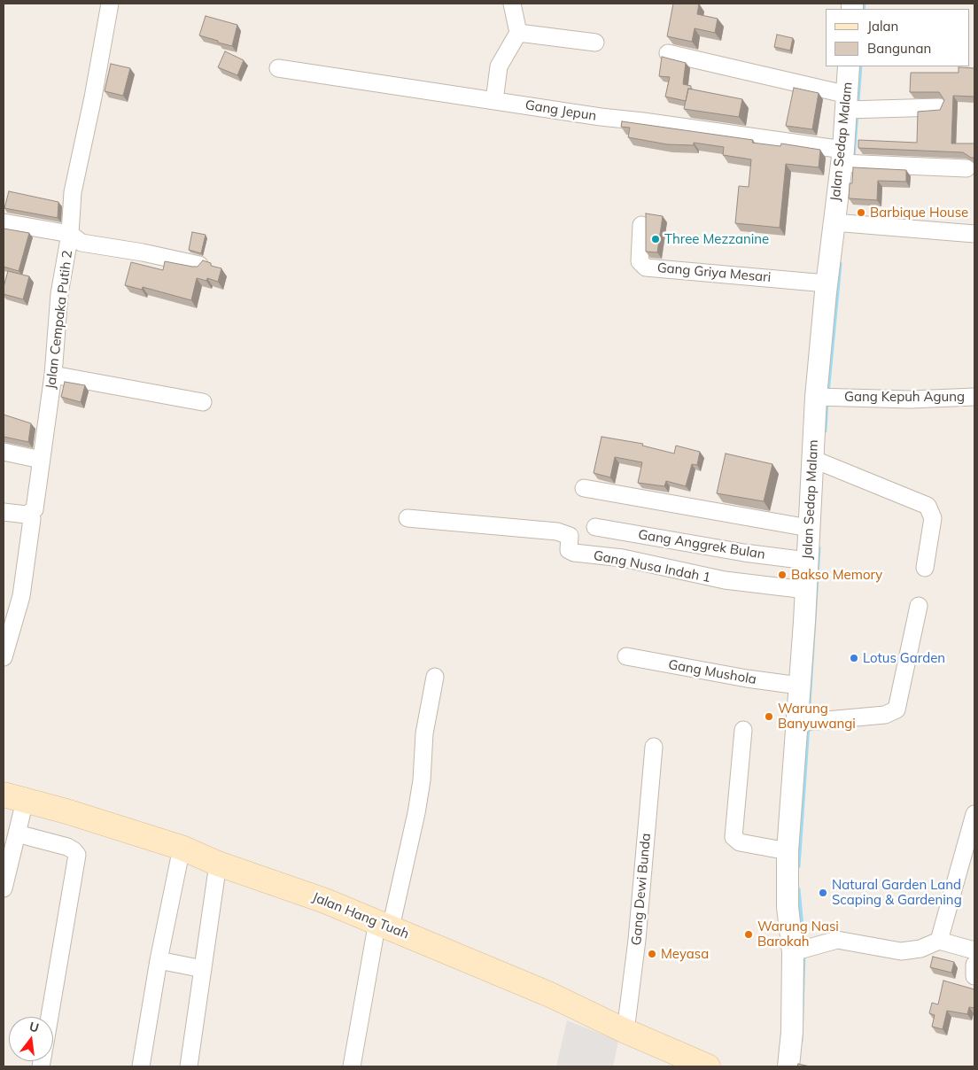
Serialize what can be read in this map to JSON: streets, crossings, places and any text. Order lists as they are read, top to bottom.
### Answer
{
  "streets": {
    "main road": ["Jalan Hang Tuah"],
    "street": [
      "Gang Jepun",
      "Jalan Sedap Malam",
      "Gang Griya Mesari",
      "Jalan Cempaka Putih 2",
      "Gang Kepuh Agung",
      "Gang Anggrek Bulan",
      "Gang Nusa Indah 1",
      "Gang Mushola",
      "Gang Dewi Bunda"
    ]
  },
  "crossings": [
    ["Gang Jepun", "Jalan Sedap Malam"],
    ["Jalan Sedap Malam", "Gang Griya Mesari"],
    ["Jalan Sedap Malam", "Gang Kepuh Agung"],
    ["Jalan Sedap Malam", "Gang Anggrek Bulan"],
    ["Jalan Sedap Malam", "Gang Nusa Indah 1"],
    ["Jalan Sedap Malam", "Gang Mushola"],
    ["Gang Dewi Bunda", "Jalan Hang Tuah"]
  ],
  "places": [
    "Barbique House",
    "Three Mezzanine",
    "Bakso Memory",
    "Lotus Garden",
    "Warung Banyuwangi",
    "Natural Garden Land Scaping & Gardening",
    "Warung Nasi Barokah",
    "Meyasa"
  ],
  "legend": ["Jalan", "Bangunan"],
  "north": "top"
}
